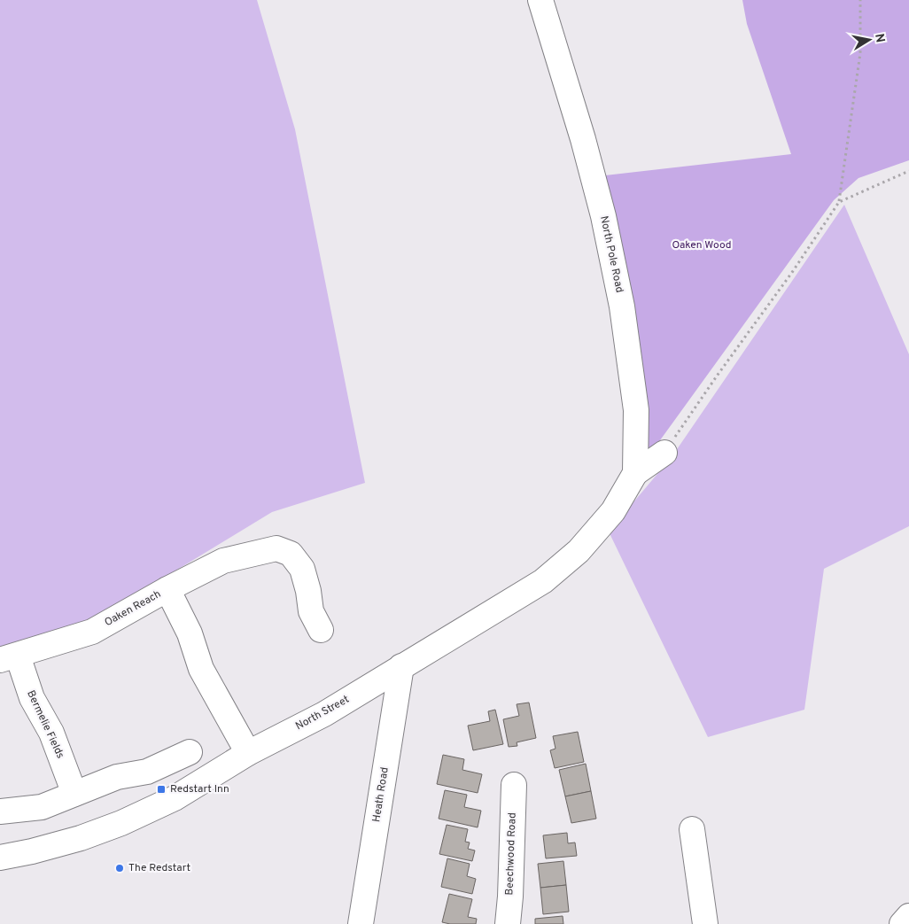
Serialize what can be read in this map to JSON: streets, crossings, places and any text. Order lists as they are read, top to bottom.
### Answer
{
  "streets": {
    "street": [
      "North Pole Road",
      "Oaken Reach",
      "North Street",
      "Bermelie Fields",
      "Heath Road",
      "Beechwood Road"
    ]
  },
  "crossings": [
    ["North Pole Road", "North Street"],
    ["Oaken Reach", "North Street"],
    ["Oaken Reach", "Bermelie Fields"],
    ["North Street", "Heath Road"]
  ],
  "parks": ["Oaken Wood"],
  "places": {
    "transit": ["Redstart Inn"],
    "other": ["The Redstart"]
  },
  "north": "right"
}
